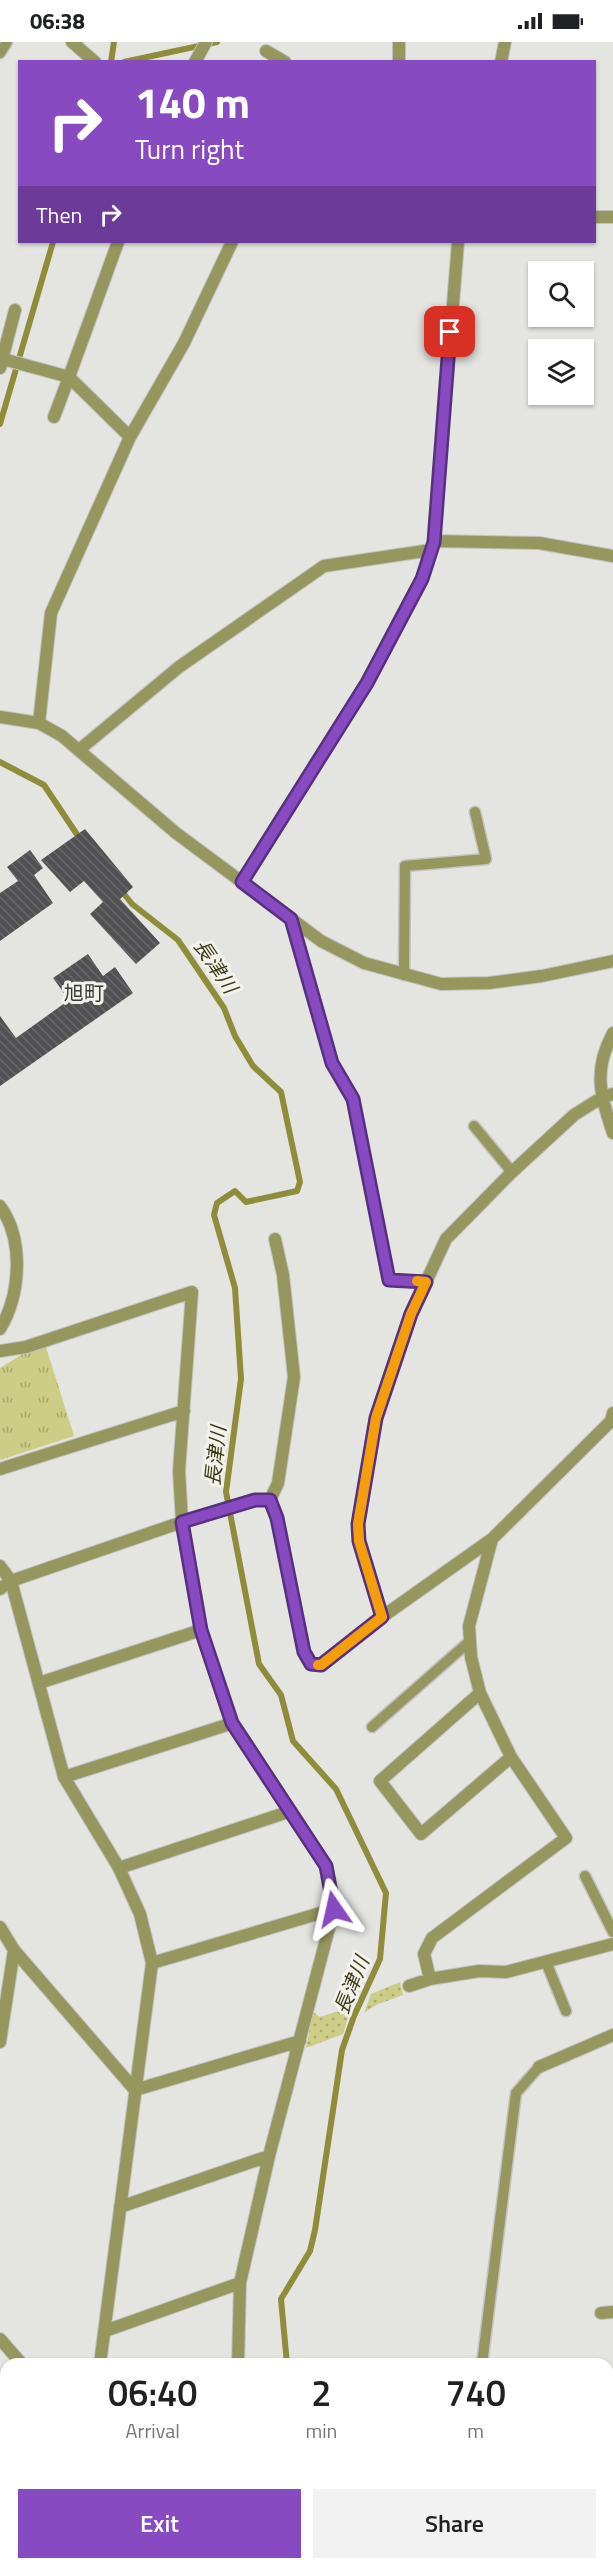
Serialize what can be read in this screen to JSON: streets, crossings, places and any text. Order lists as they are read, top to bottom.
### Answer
{
  "districts": ["旭町"],
  "water": ["長津川"],
  "page": {
    "status": "06:38",
    "turn": ["140 m", "Turn right"],
    "then": "Then",
    "eta": [
      "06:40",
      "Arrival",
      "2",
      "min",
      "740",
      "m"
    ],
    "buttons": ["Exit", "Share"]
  }
}
